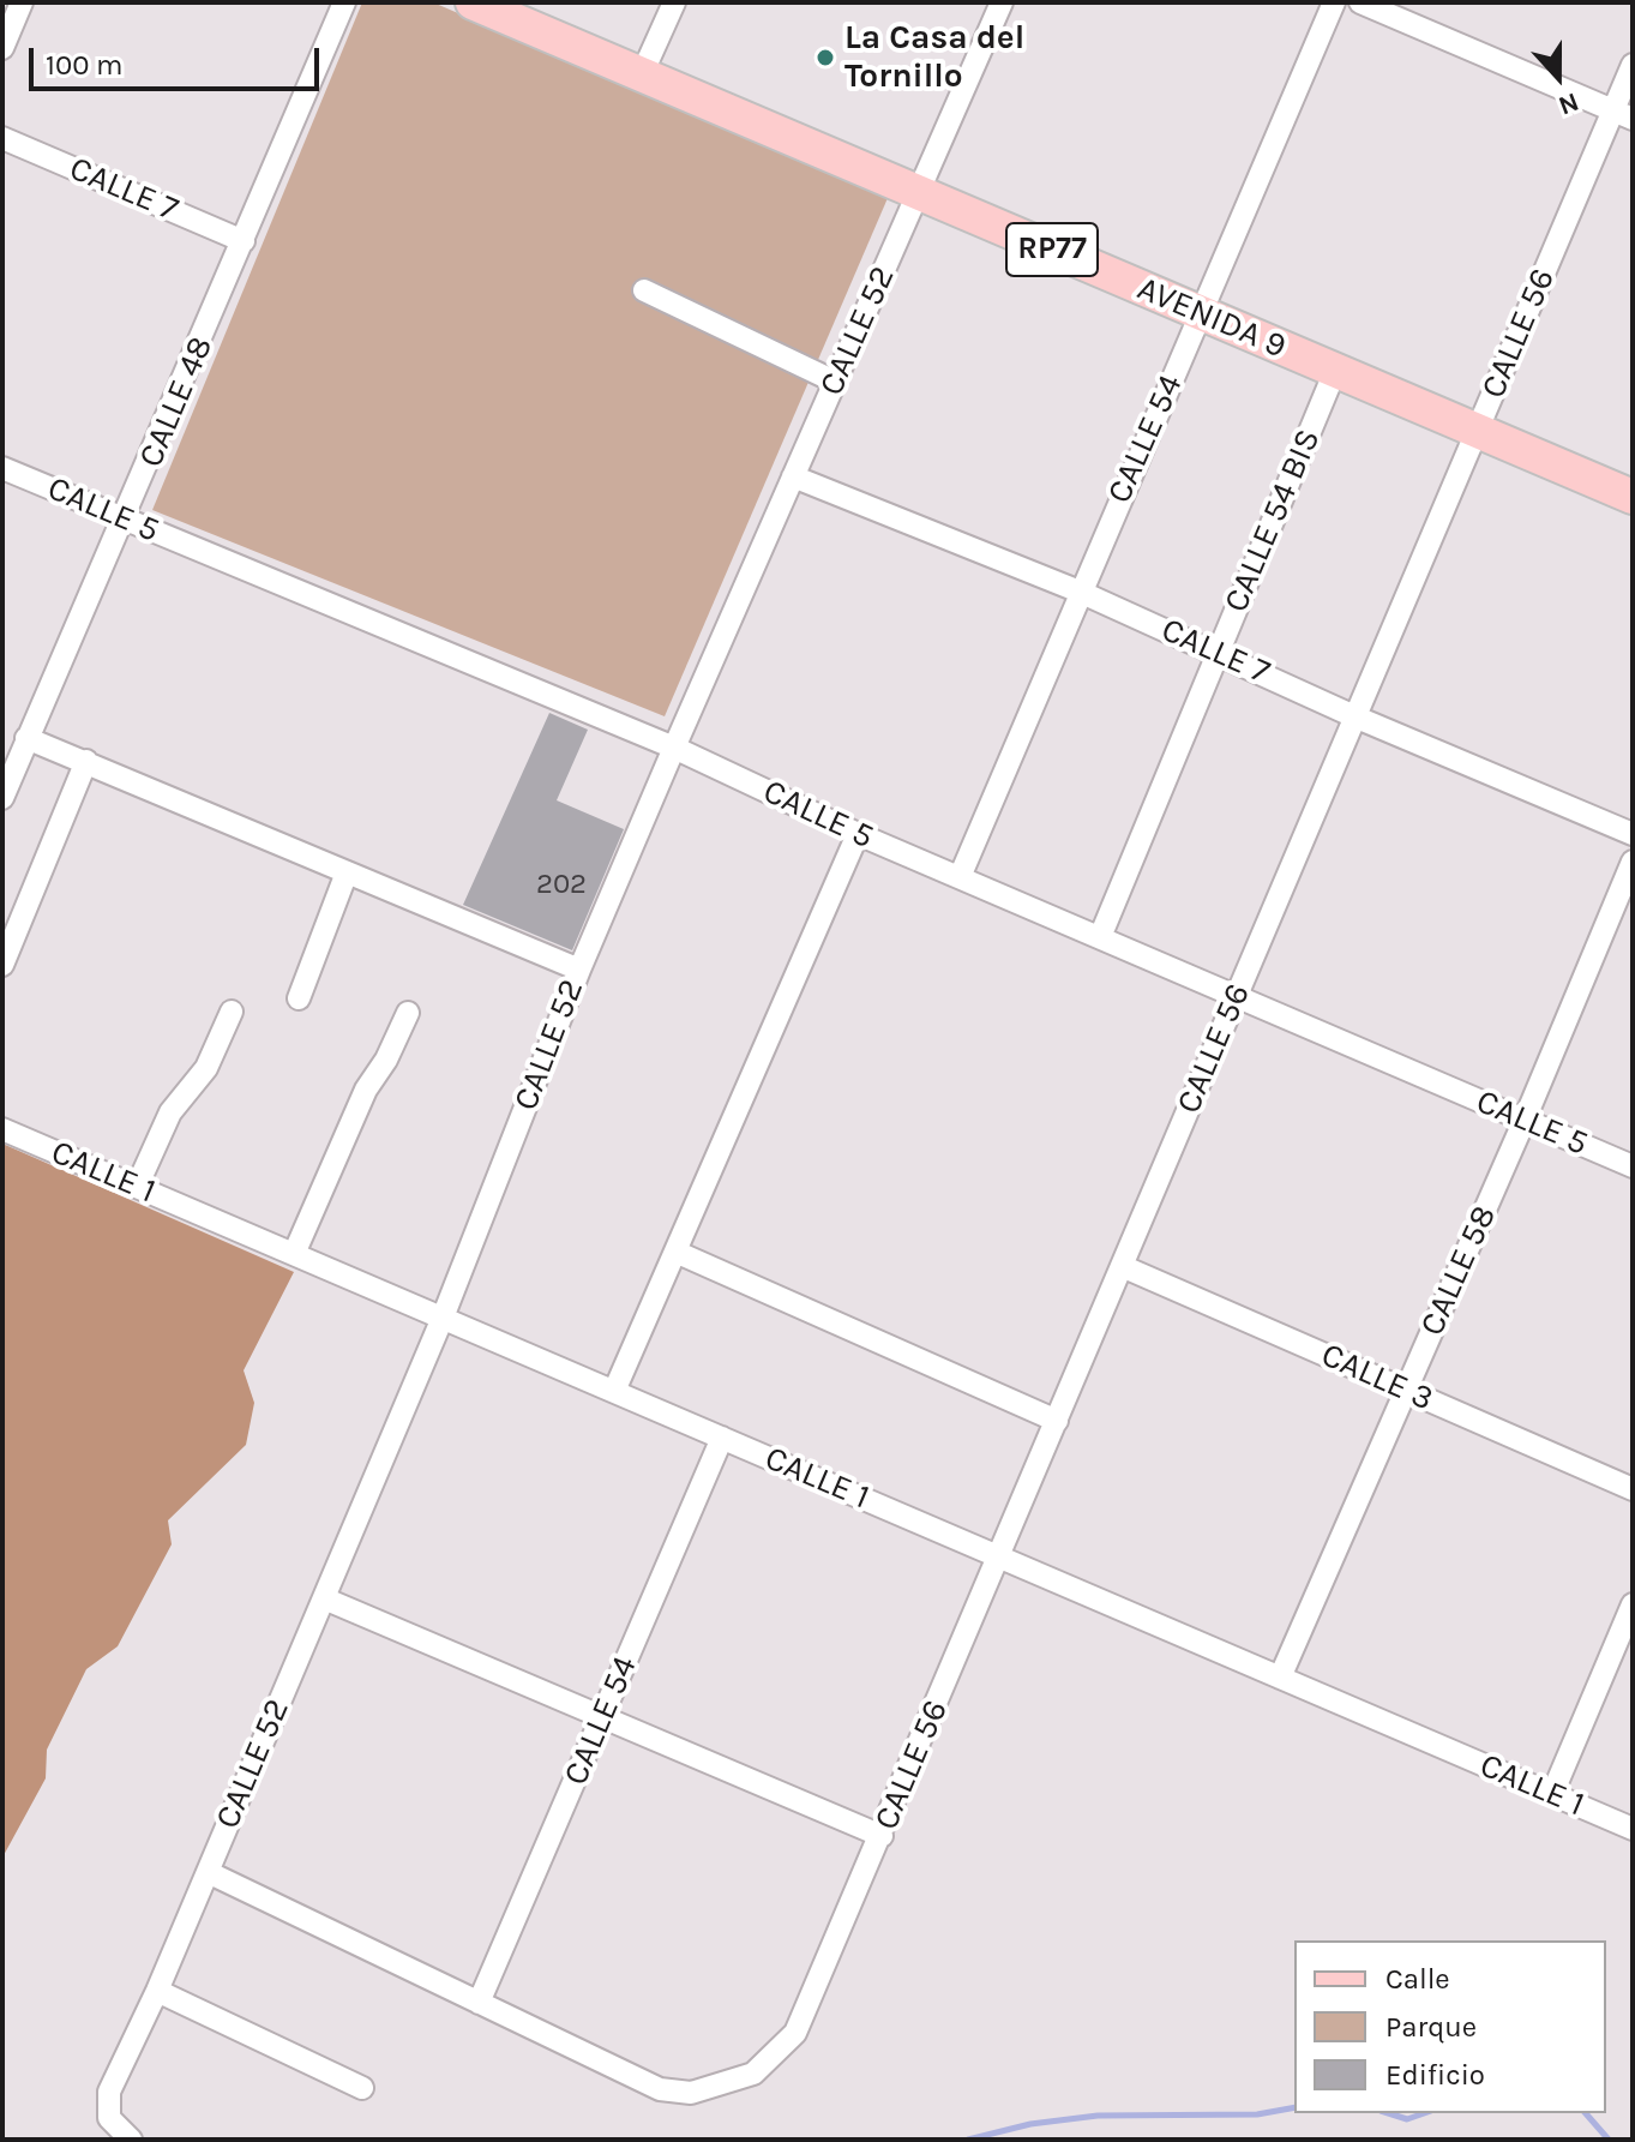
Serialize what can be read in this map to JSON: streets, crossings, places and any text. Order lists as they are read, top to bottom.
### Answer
{
  "streets": {
    "main road": ["RP77", "AVENIDA 9"],
    "street": [
      "CALLE 7",
      "CALLE 52",
      "CALLE 56",
      "CALLE 48",
      "CALLE 54",
      "CALLE 5",
      "CALLE 54 BIS",
      "CALLE 1",
      "CALLE 58",
      "CALLE 3"
    ]
  },
  "crossings": [
    ["CALLE 7", "CALLE 52"],
    ["CALLE 7", "CALLE 56"],
    ["CALLE 7", "CALLE 48"],
    ["CALLE 7", "CALLE 54"],
    ["CALLE 7", "CALLE 54 BIS"],
    ["AVENIDA 9", "CALLE 52"],
    ["AVENIDA 9", "CALLE 56"],
    ["AVENIDA 9", "CALLE 54"],
    ["AVENIDA 9", "CALLE 54 BIS"],
    ["CALLE 52", "CALLE 5"],
    ["CALLE 52", "CALLE 1"],
    ["CALLE 56", "CALLE 54"],
    ["CALLE 56", "CALLE 5"],
    ["CALLE 56", "CALLE 1"],
    ["CALLE 56", "CALLE 3"],
    ["CALLE 48", "CALLE 5"],
    ["CALLE 54", "CALLE 5"],
    ["CALLE 54", "CALLE 1"],
    ["CALLE 5", "CALLE 54 BIS"],
    ["CALLE 5", "CALLE 58"],
    ["CALLE 1", "CALLE 58"],
    ["CALLE 58", "CALLE 3"]
  ],
  "places": ["La Casa del Tornillo"],
  "house_numbers": ["202"],
  "legend": ["Calle", "Parque", "Edificio"],
  "scale_bar": "100 m",
  "north": "bottom"
}
